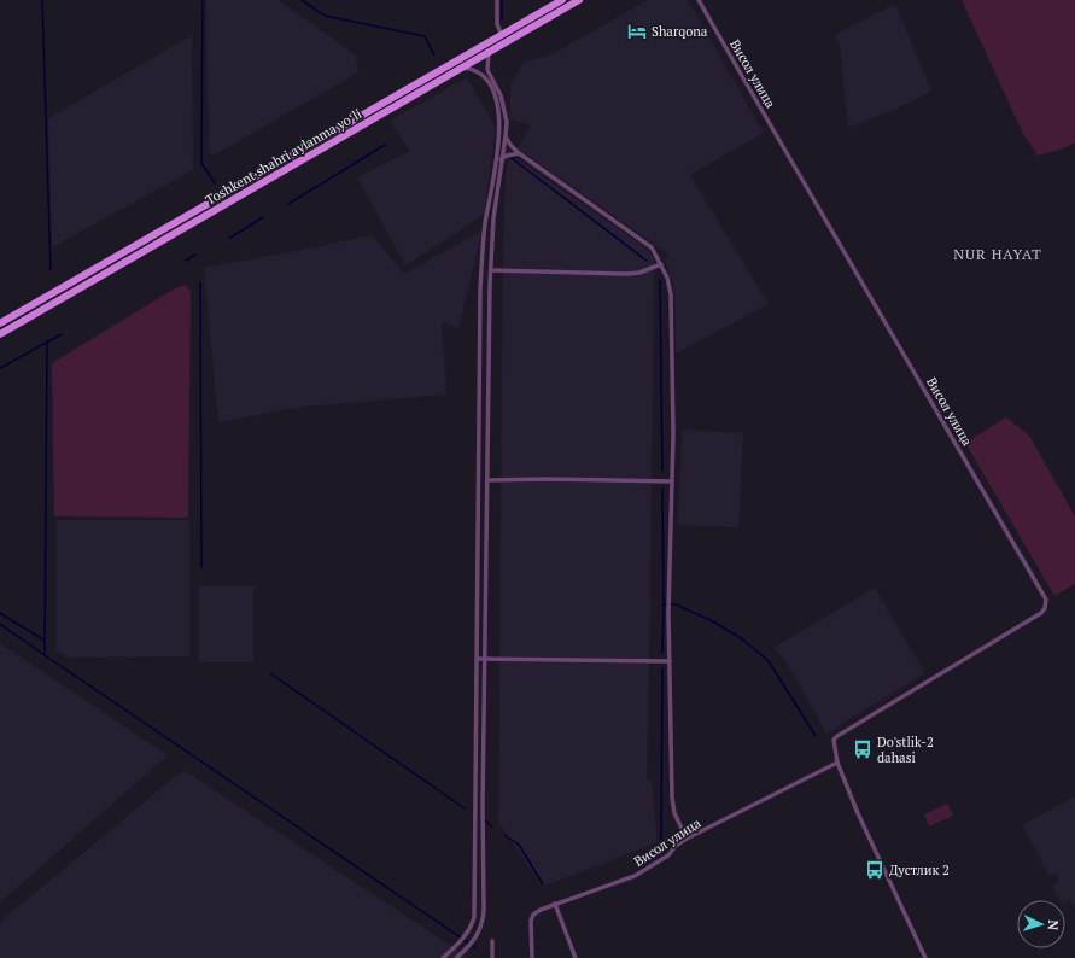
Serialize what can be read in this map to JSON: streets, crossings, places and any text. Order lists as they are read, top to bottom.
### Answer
{
  "streets": {
    "highway": ["Toshkent shahri aylanma yoʻli"],
    "street": ["Висол улица"]
  },
  "districts": ["NUR HAYAT"],
  "places": {
    "hotel": ["Sharqona"],
    "bus stop": ["Do'stlik-2 dahasi", "Дустлик 2"]
  },
  "north": "right"
}
